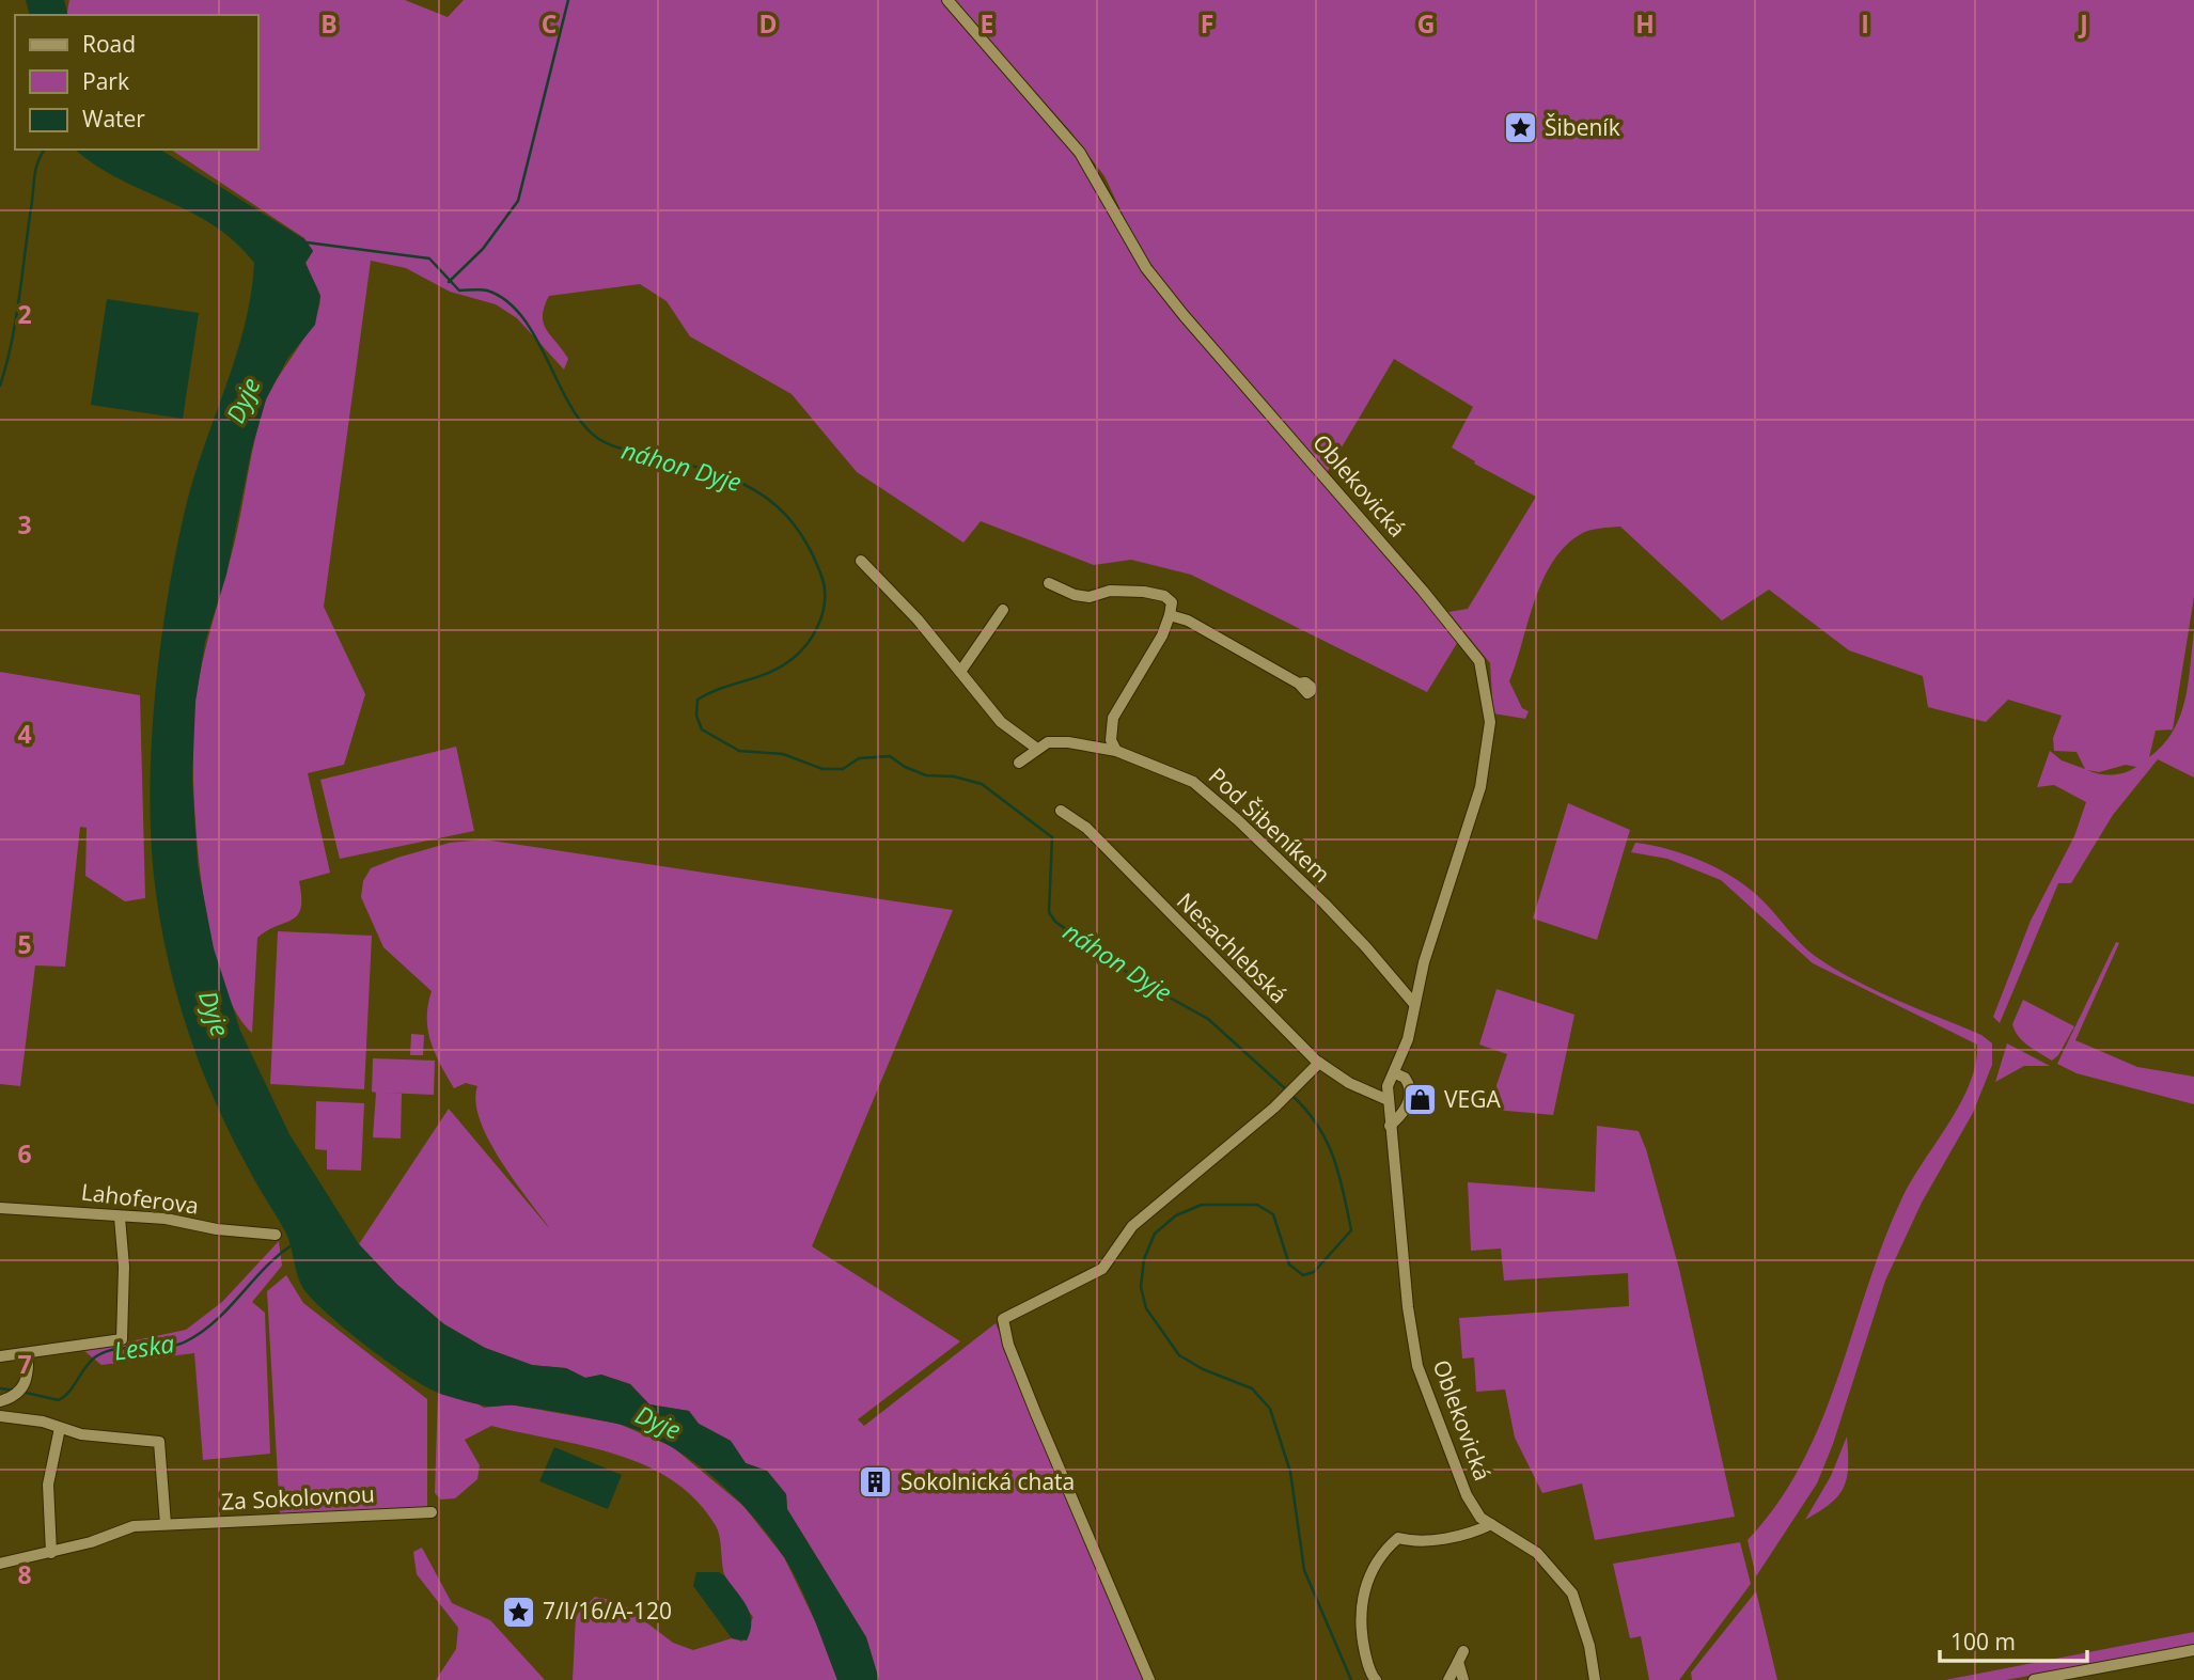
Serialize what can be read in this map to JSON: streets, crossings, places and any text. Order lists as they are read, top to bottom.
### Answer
{
  "streets": {
    "street": [
      "Oblekovická",
      "Pod Šibeníkem",
      "Nesachlebská",
      "Lahoferova",
      "Za Sokolovnou"
    ]
  },
  "crossings": [
    ["Oblekovická", "Pod Šibeníkem"],
    ["Oblekovická", "Nesachlebská"]
  ],
  "water": ["Dyje", "náhon Dyje", "Leska"],
  "places": {
    "place": ["Šibeník", "7/I/16/A-120"],
    "shop": ["VEGA"],
    "building": ["Sokolnická chata"]
  },
  "legend": ["Road", "Park", "Water"],
  "scale_bar": "100 m",
  "grid": {
    "columns": [
      "B",
      "C",
      "D",
      "E",
      "F",
      "G",
      "H",
      "I",
      "J"
    ],
    "rows": [
      "2",
      "3",
      "4",
      "5",
      "6",
      "7",
      "8"
    ]
  }
}
